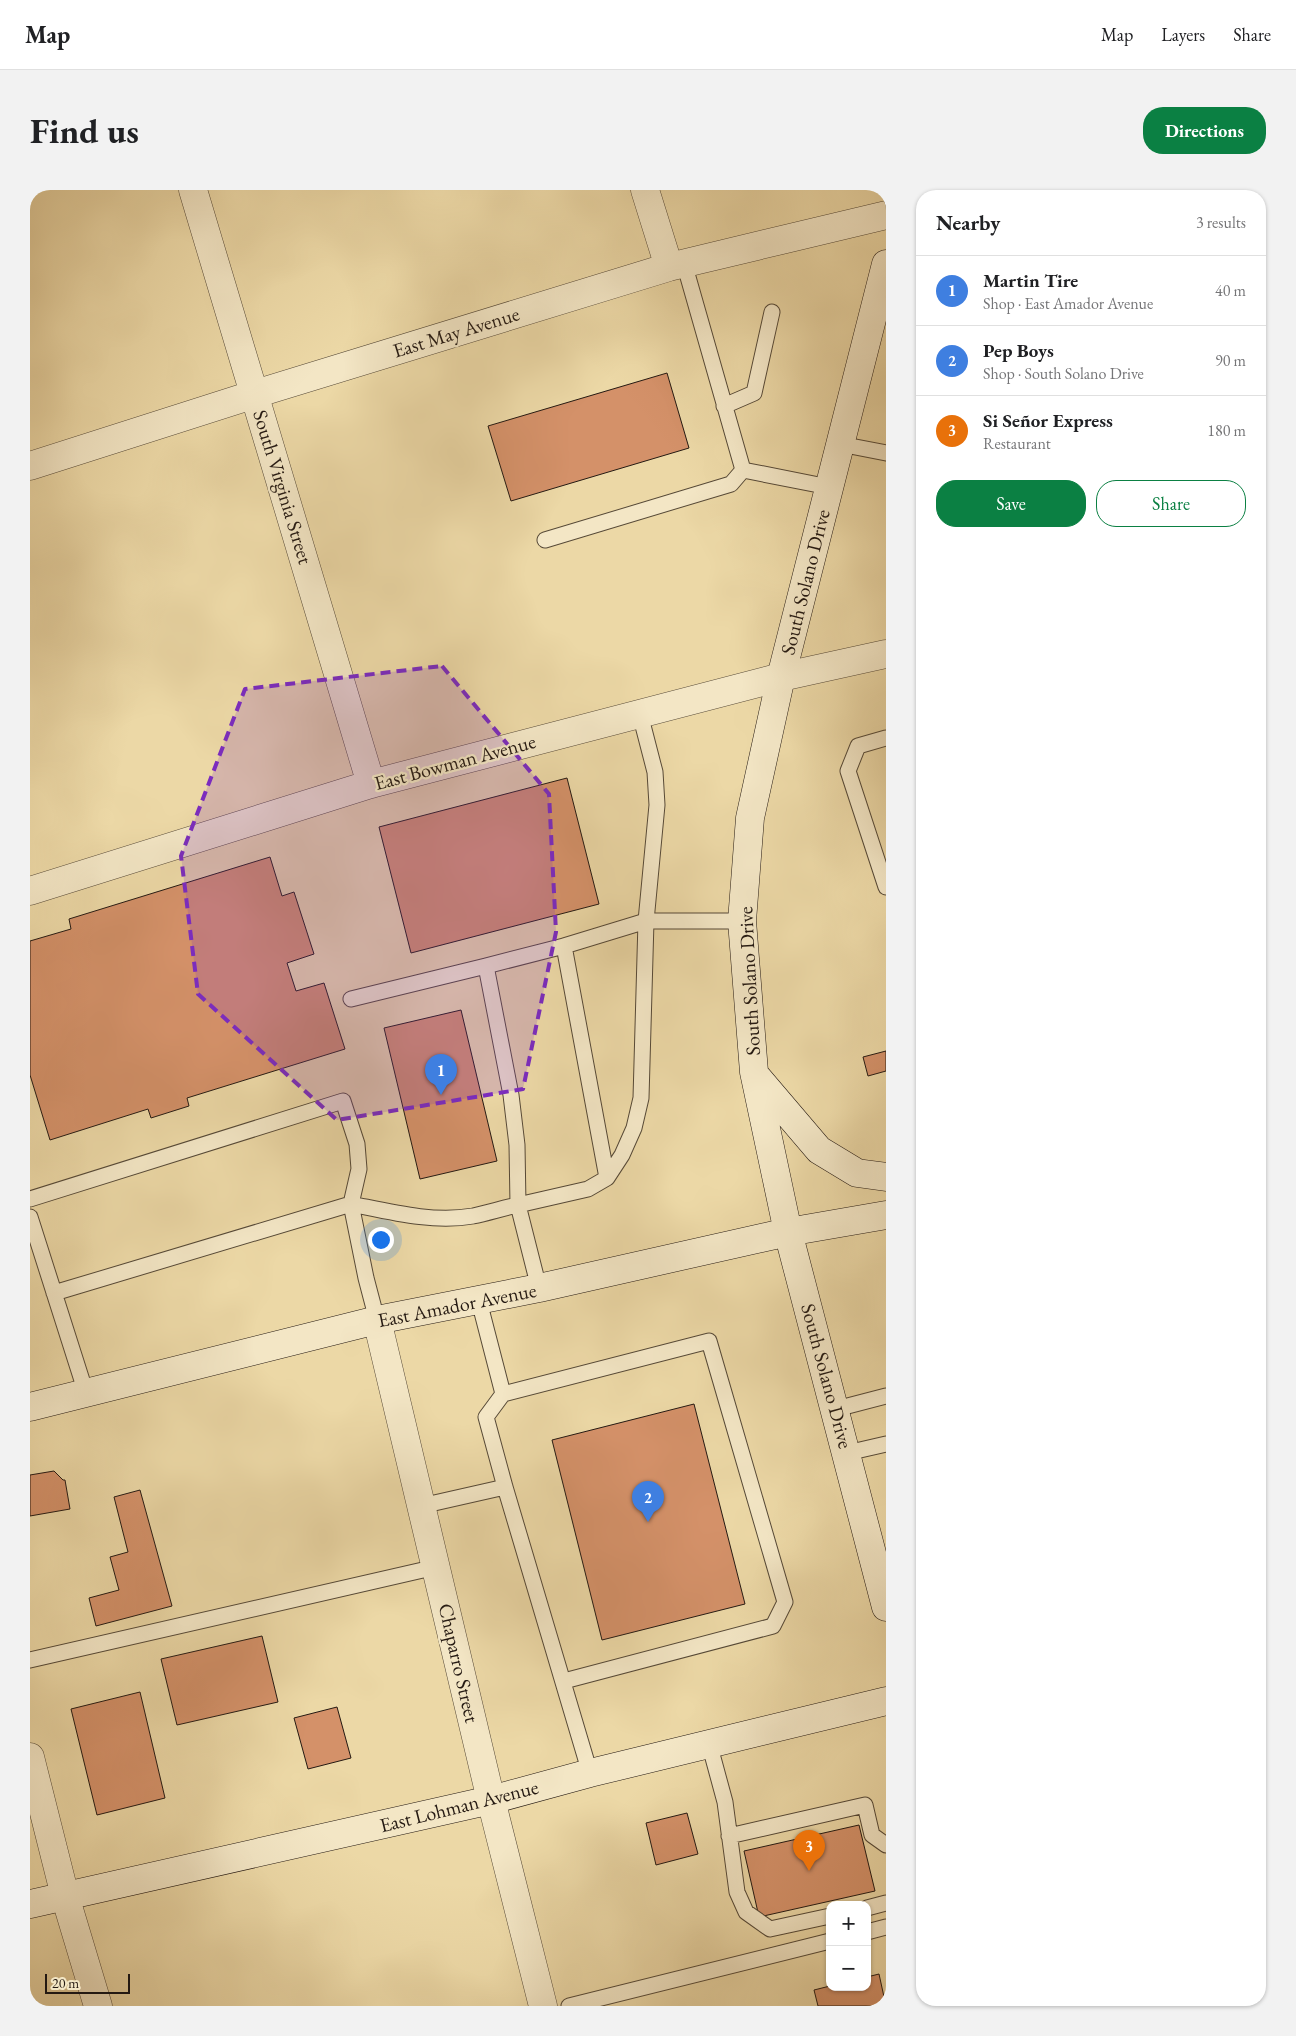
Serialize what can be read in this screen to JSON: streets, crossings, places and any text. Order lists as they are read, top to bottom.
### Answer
{
  "streets": {
    "street": [
      "East May Avenue",
      "South Virginia Street",
      "South Solano Drive",
      "East Bowman Avenue",
      "East Amador Avenue",
      "Chaparro Street",
      "East Lohman Avenue"
    ]
  },
  "crossings": [
    ["East May Avenue", "South Virginia Street"],
    ["South Virginia Street", "East Bowman Avenue"],
    ["South Solano Drive", "East Bowman Avenue"],
    ["South Solano Drive", "East Amador Avenue"],
    ["East Amador Avenue", "Chaparro Street"],
    ["Chaparro Street", "East Lohman Avenue"]
  ],
  "scale_bar": "20 m",
  "page": {
    "header": "Map",
    "nav": ["Map", "Layers", "Share"],
    "buttons": [
      "Directions",
      ["Save", "Share"]
    ],
    "title": "Find us",
    "heading": ["Nearby", "3 results"],
    "list": [
      {
        "mark": "1",
        "name": "Martin Tire",
        "note": "Shop · East Amador Avenue",
        "value": "40 m"
      },
      {
        "mark": "2",
        "name": "Pep Boys",
        "note": "Shop · South Solano Drive",
        "value": "90 m"
      },
      {
        "mark": "3",
        "name": "Si Señor Express",
        "note": "Restaurant",
        "value": "180 m"
      }
    ],
    "pins": ["1", "2", "3"],
    "map_buttons": ["+", "−"],
    "scale": "20 m"
  }
}
